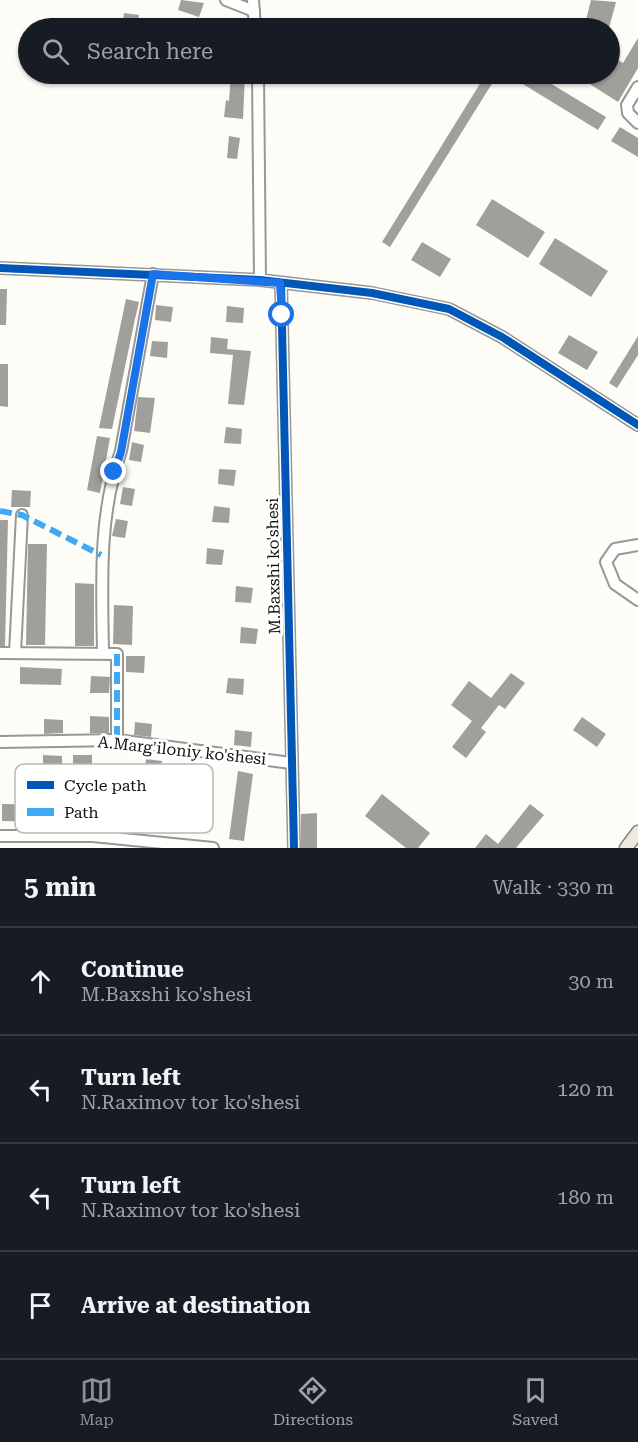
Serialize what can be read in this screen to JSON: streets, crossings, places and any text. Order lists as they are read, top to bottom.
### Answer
{
  "streets": {
    "street": ["M.Baxshi ko'shesi", "A.Marg'iloniy ko'shesi"]
  },
  "crossings": [
    ["M.Baxshi ko'shesi", "A.Marg'iloniy ko'shesi"]
  ],
  "legend": ["Cycle path", "Path"],
  "page": {
    "search": "Search here",
    "heading": ["5 min", "Walk · 330 m"],
    "list": [
      ["Continue", "M.Baxshi ko'shesi", "30 m"],
      ["Turn left", "N.Raximov tor ko'shesi", "120 m"],
      ["Turn left", "N.Raximov tor ko'shesi", "180 m"],
      "Arrive at destination"
    ],
    "nav": ["Map", "Directions", "Saved"]
  }
}
